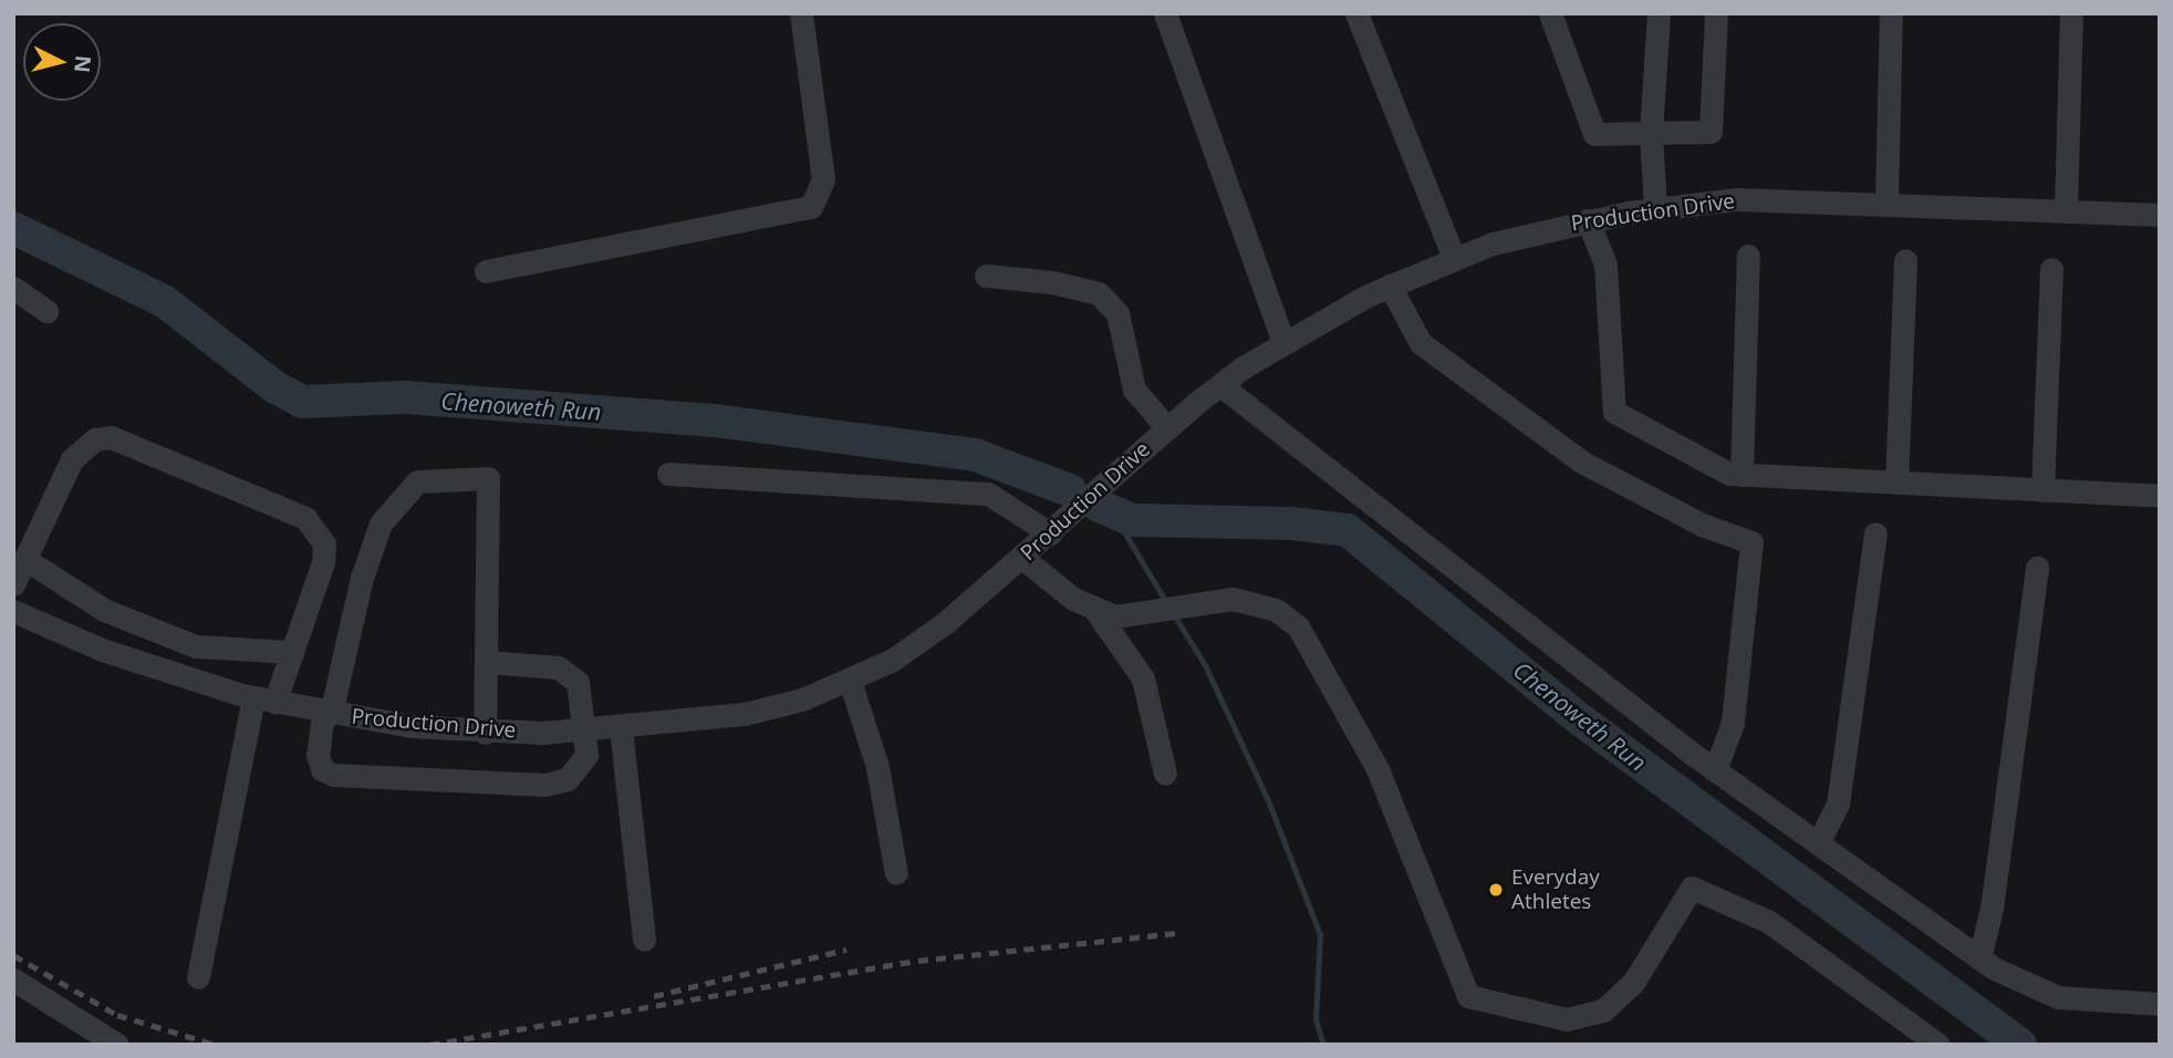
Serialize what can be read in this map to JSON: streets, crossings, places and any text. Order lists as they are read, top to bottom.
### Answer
{
  "streets": {
    "street": ["Production Drive"]
  },
  "water": ["Chenoweth Run"],
  "places": ["Everyday Athletes"],
  "north": "right"
}
